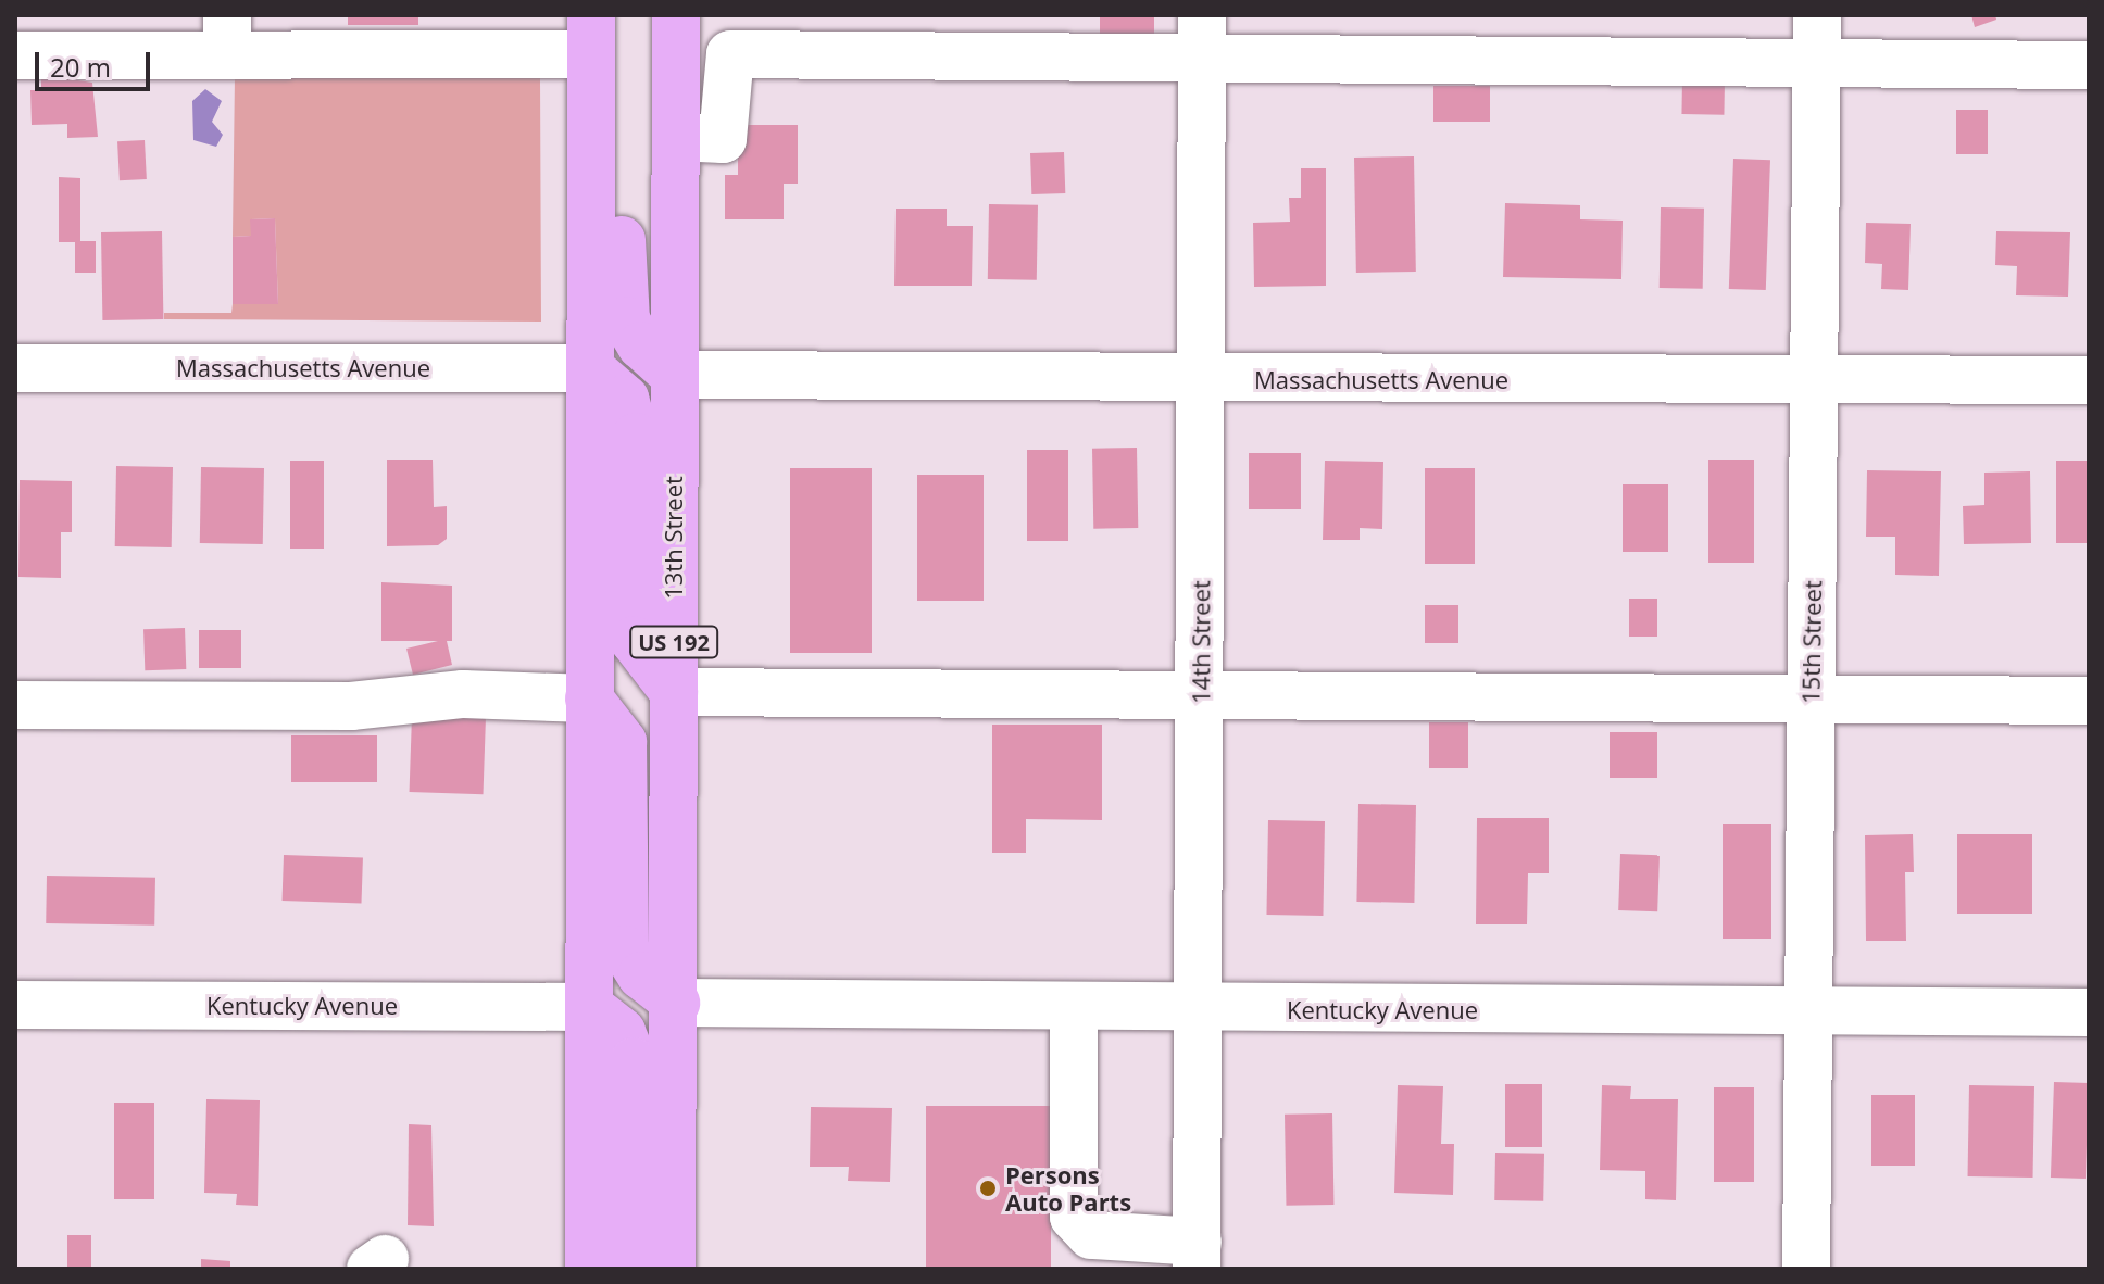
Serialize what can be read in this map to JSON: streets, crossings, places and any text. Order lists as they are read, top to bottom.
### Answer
{
  "streets": {
    "highway": ["13th Street", "US 192"],
    "street": [
      "Massachusetts Avenue",
      "14th Street",
      "15th Street",
      "Kentucky Avenue"
    ]
  },
  "crossings": [
    ["Massachusetts Avenue", "13th Street"],
    ["Massachusetts Avenue", "14th Street"],
    ["Massachusetts Avenue", "15th Street"],
    ["13th Street", "Kentucky Avenue"],
    ["14th Street", "Kentucky Avenue"],
    ["15th Street", "Kentucky Avenue"]
  ],
  "places": ["Persons Auto Parts"],
  "scale_bar": "20 m"
}
